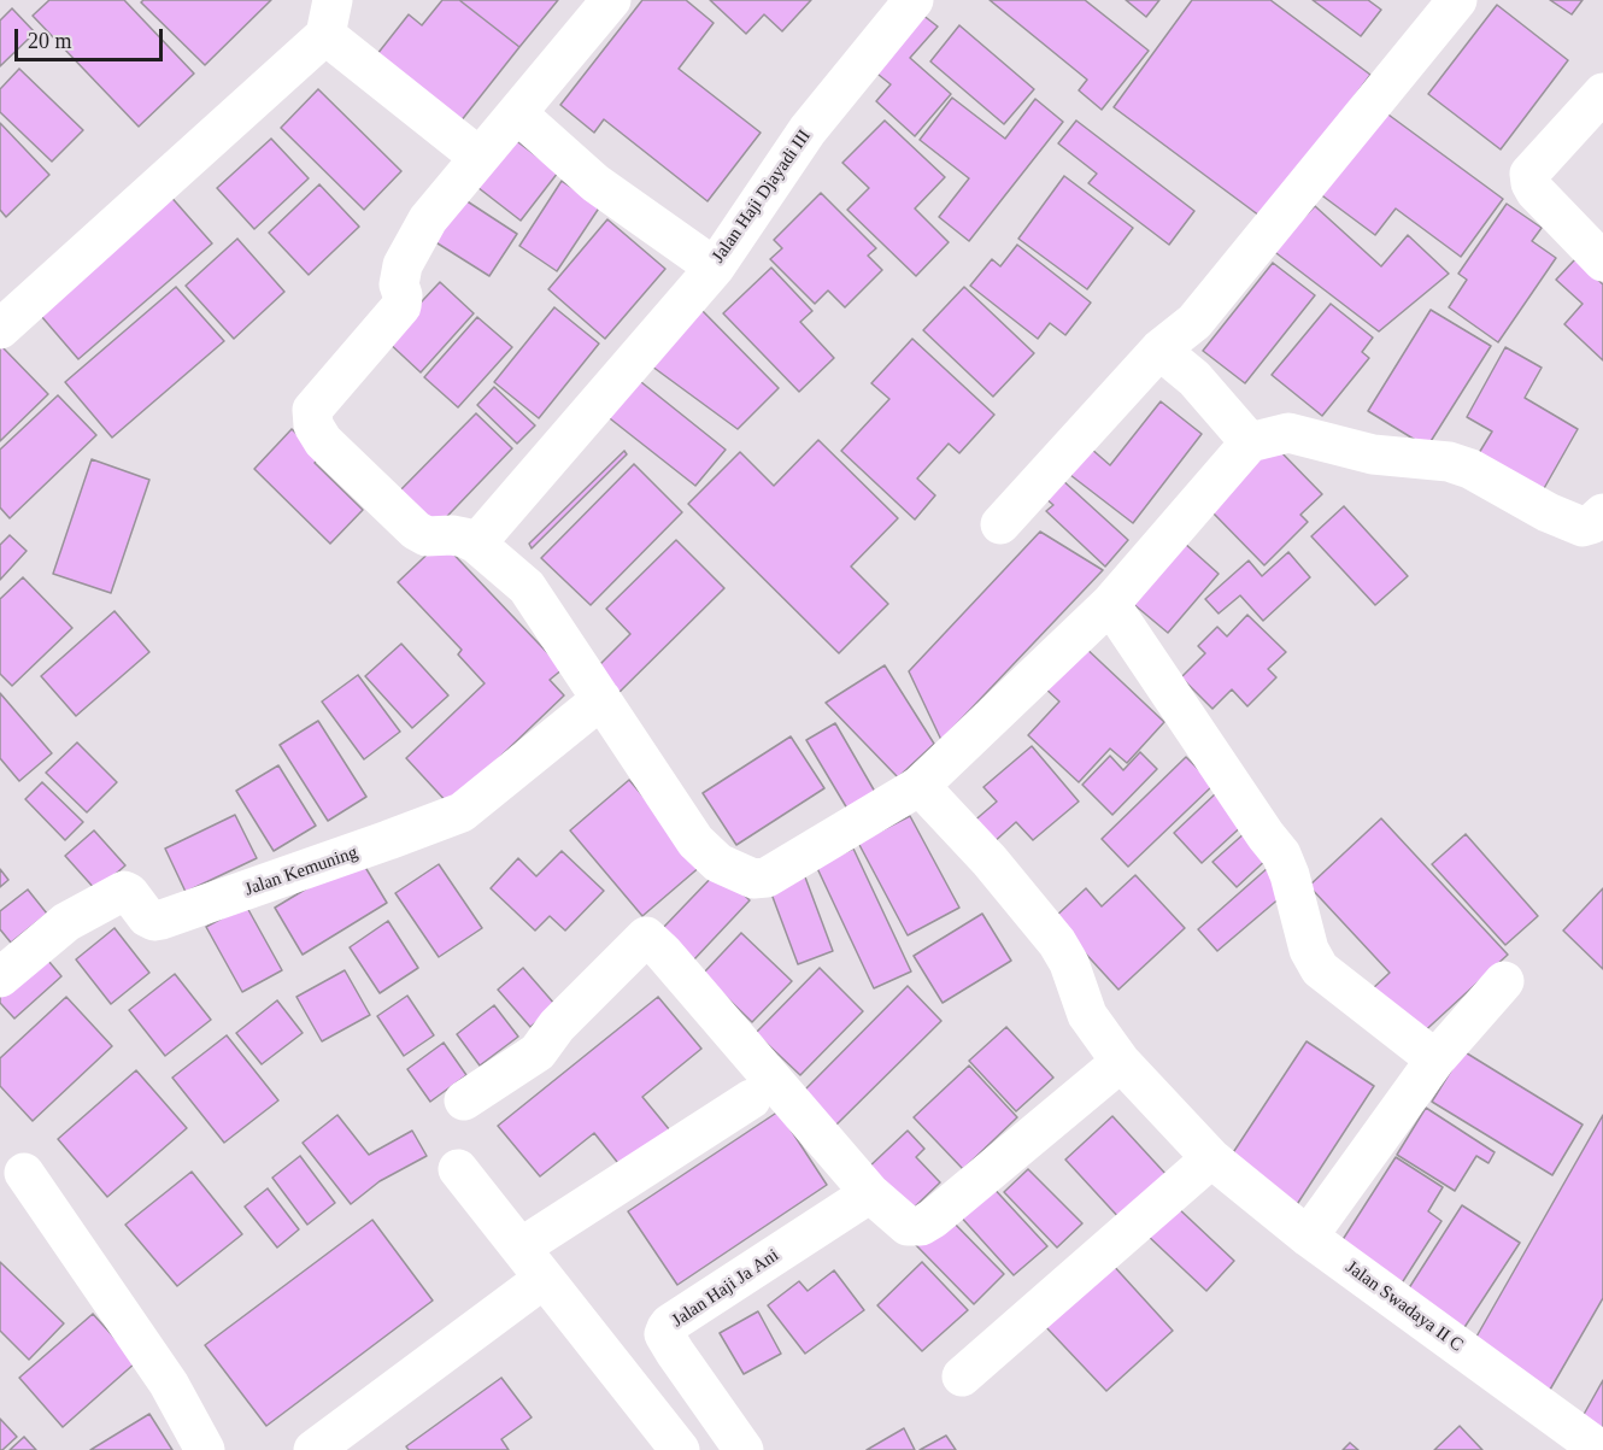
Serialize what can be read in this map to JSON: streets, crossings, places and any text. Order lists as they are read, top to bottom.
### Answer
{
  "streets": {
    "street": [
      "Jalan Haji Djayadi III",
      "Jalan Kemuning",
      "Jalan Haji Ja Ani",
      "Jalan Swadaya II C"
    ]
  },
  "scale_bar": "20 m"
}
